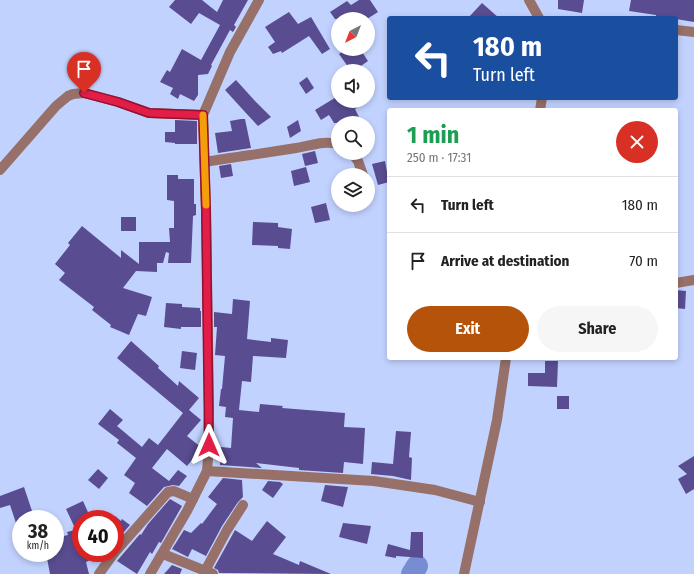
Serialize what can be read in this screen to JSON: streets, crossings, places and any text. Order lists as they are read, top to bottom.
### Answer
{
  "north": "bottom left",
  "page": {
    "turn": ["180 m", "Turn left"],
    "heading": ["1 min", "250 m · 17:31"],
    "list": [
      {
        "name": "Turn left",
        "value": "180 m"
      },
      {
        "name": "Arrive at destination",
        "value": "70 m"
      }
    ],
    "buttons": ["Exit", "Share"],
    "speed": "38 km/h",
    "limit": "40"
  }
}
